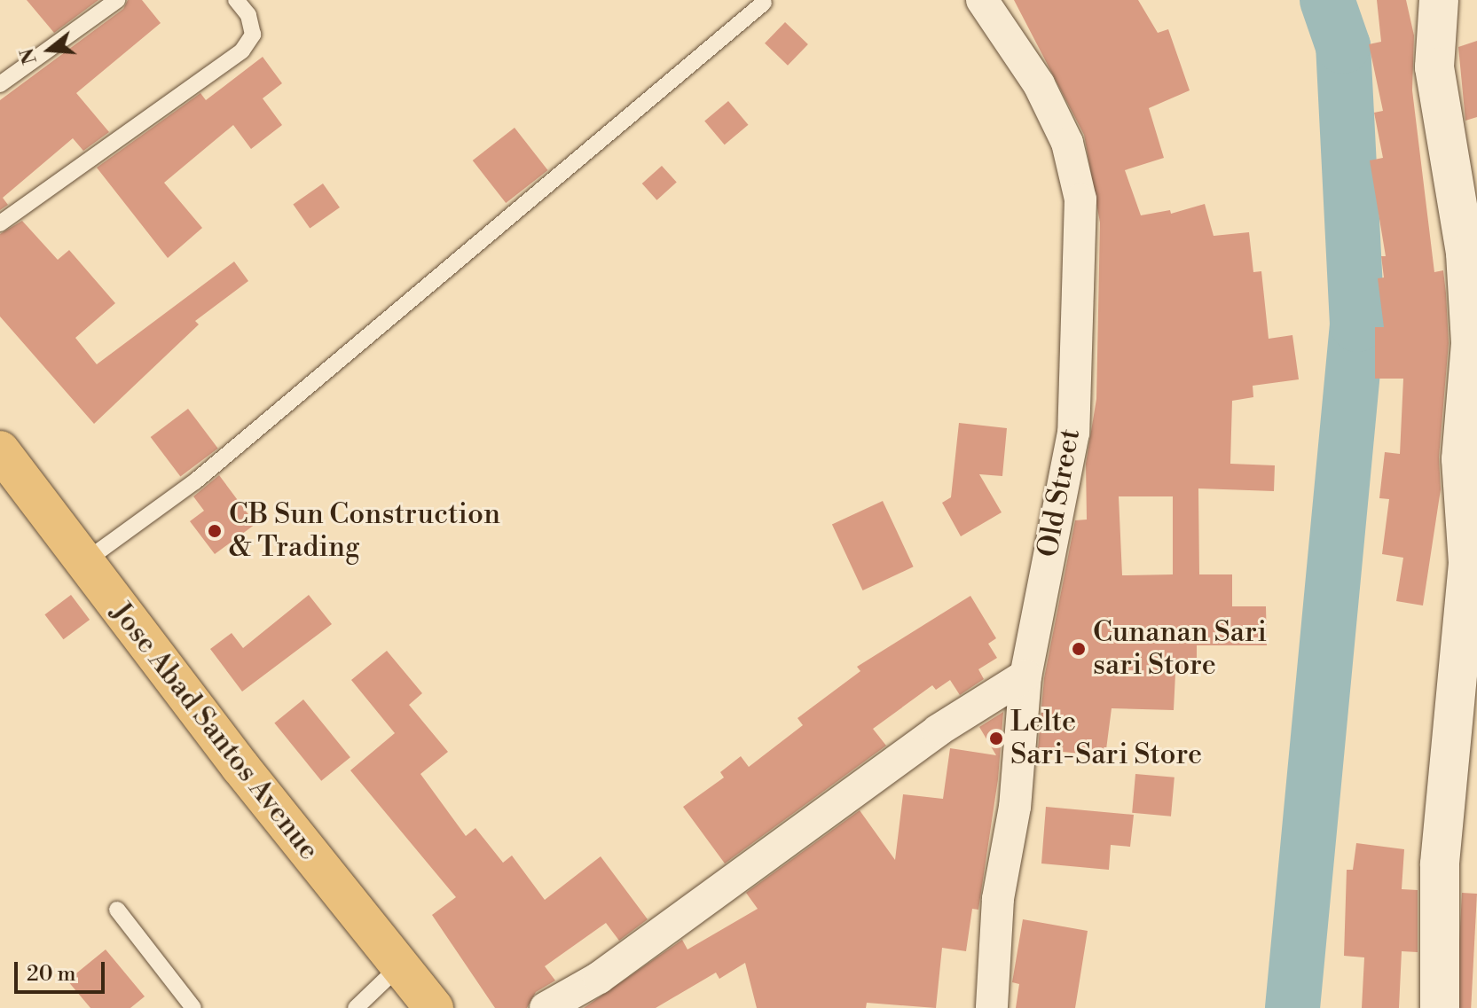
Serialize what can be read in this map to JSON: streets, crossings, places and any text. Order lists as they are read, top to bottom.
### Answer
{
  "streets": {
    "highway": ["Jose Abad Santos Avenue"],
    "street": ["Old Street"]
  },
  "places": ["CB Sun Construction & Trading", "Cunanan Sari sari Store", "Lelte Sari-Sari Store"],
  "scale_bar": "20 m",
  "north": "left"
}
